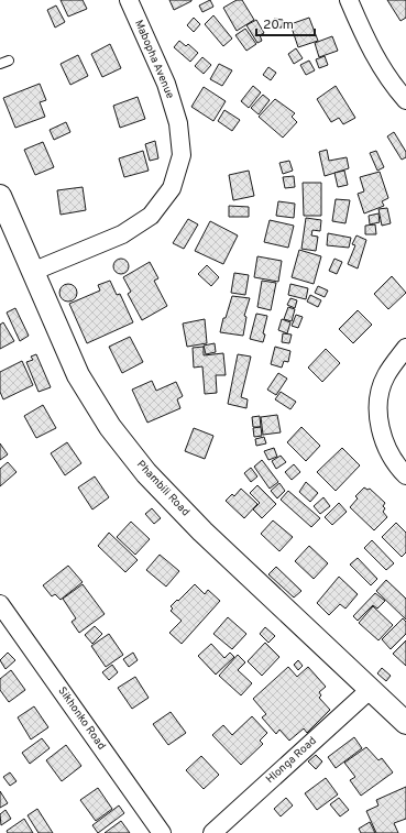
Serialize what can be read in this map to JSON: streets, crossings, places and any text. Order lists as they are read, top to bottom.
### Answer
{
  "streets": {
    "street": [
      "Mabopha Avenue",
      "Phambili Road",
      "Sikhonko Road",
      "Hlonga Road"
    ]
  },
  "crossings": [
    ["Mabopha Avenue", "Phambili Road"],
    ["Phambili Road", "Hlonga Road"]
  ],
  "scale_bar": "20 m"
}
